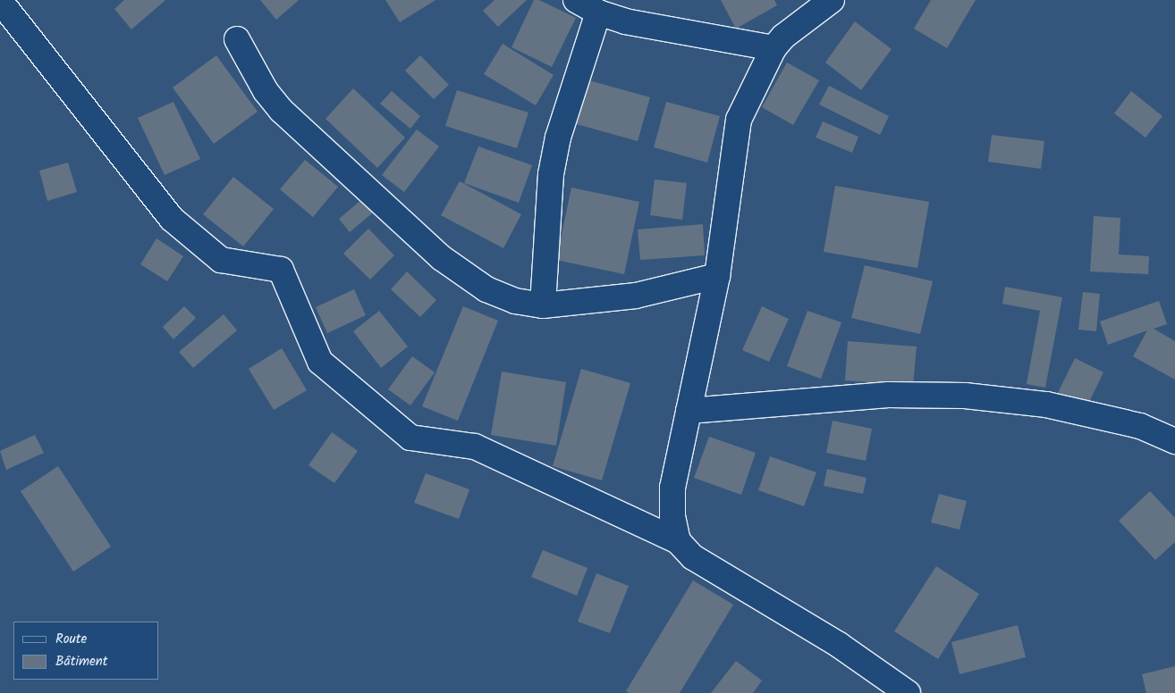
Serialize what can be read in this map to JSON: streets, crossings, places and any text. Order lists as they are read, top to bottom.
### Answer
{
  "legend": ["Route", "Bâtiment"]
}
